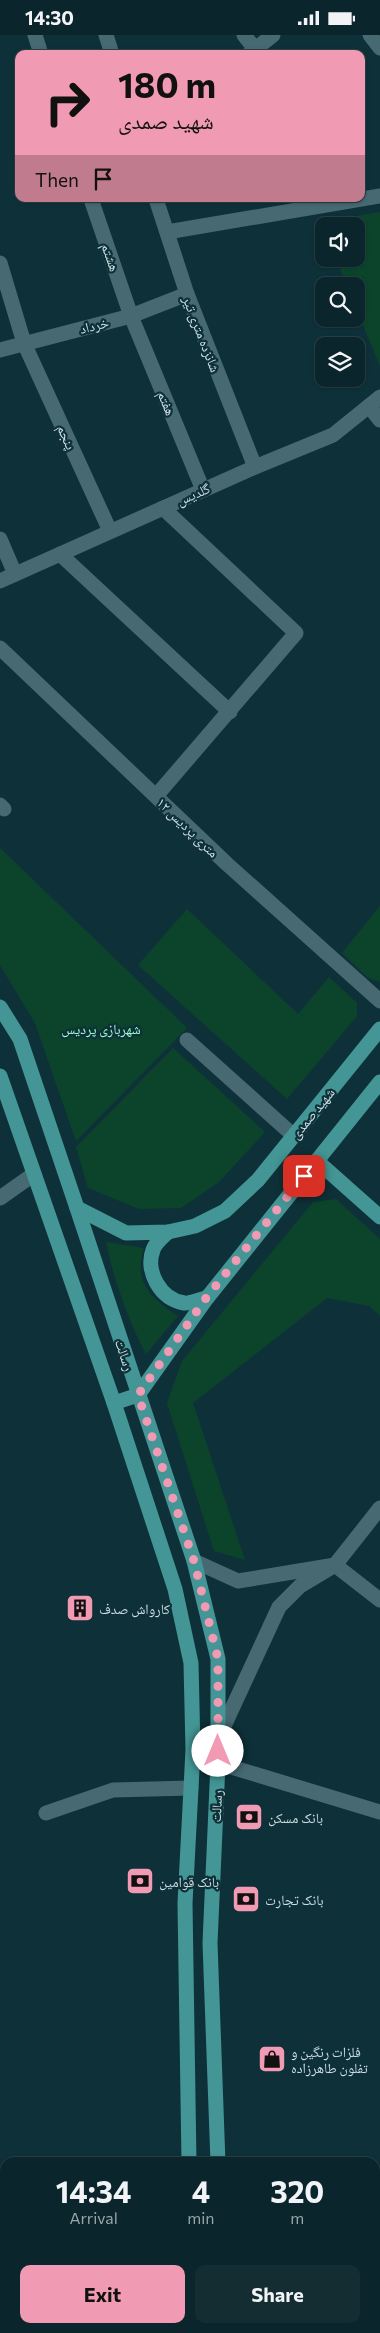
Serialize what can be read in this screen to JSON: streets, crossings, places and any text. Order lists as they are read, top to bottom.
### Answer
{
  "streets": {
    "main road": ["شهید صمدی", "رسالت"],
    "street": [
      "هشتم",
      "خرداد",
      "شانزده متری تیر",
      "هفتم",
      "پنجم",
      "گلدیس",
      "۱۲ متری پردیس"
    ]
  },
  "crossings": [
    ["هشتم", "خرداد"],
    ["هشتم", "هفتم"],
    ["خرداد", "شانزده متری تیر"],
    ["خرداد", "هفتم"],
    ["خرداد", "پنجم"],
    ["شانزده متری تیر", "گلدیس"],
    ["هفتم", "گلدیس"],
    ["پنجم", "گلدیس"],
    ["شهید صمدی", "رسالت"]
  ],
  "parks": ["شهربازی پردیس"],
  "places": {
    "building": ["کارواش صدف"],
    "bank": ["بانک مسکن", "بانک قوامین", "بانک تجارت"],
    "shop": ["فلزات رنگین و تفلون طاهرزاده"]
  },
  "page": {
    "status": "14:30",
    "turn": ["180 m", "شهید صمدی"],
    "then": "Then",
    "eta": [
      "14:34",
      "Arrival",
      "4",
      "min",
      "320",
      "m"
    ],
    "buttons": ["Exit", "Share"]
  }
}
